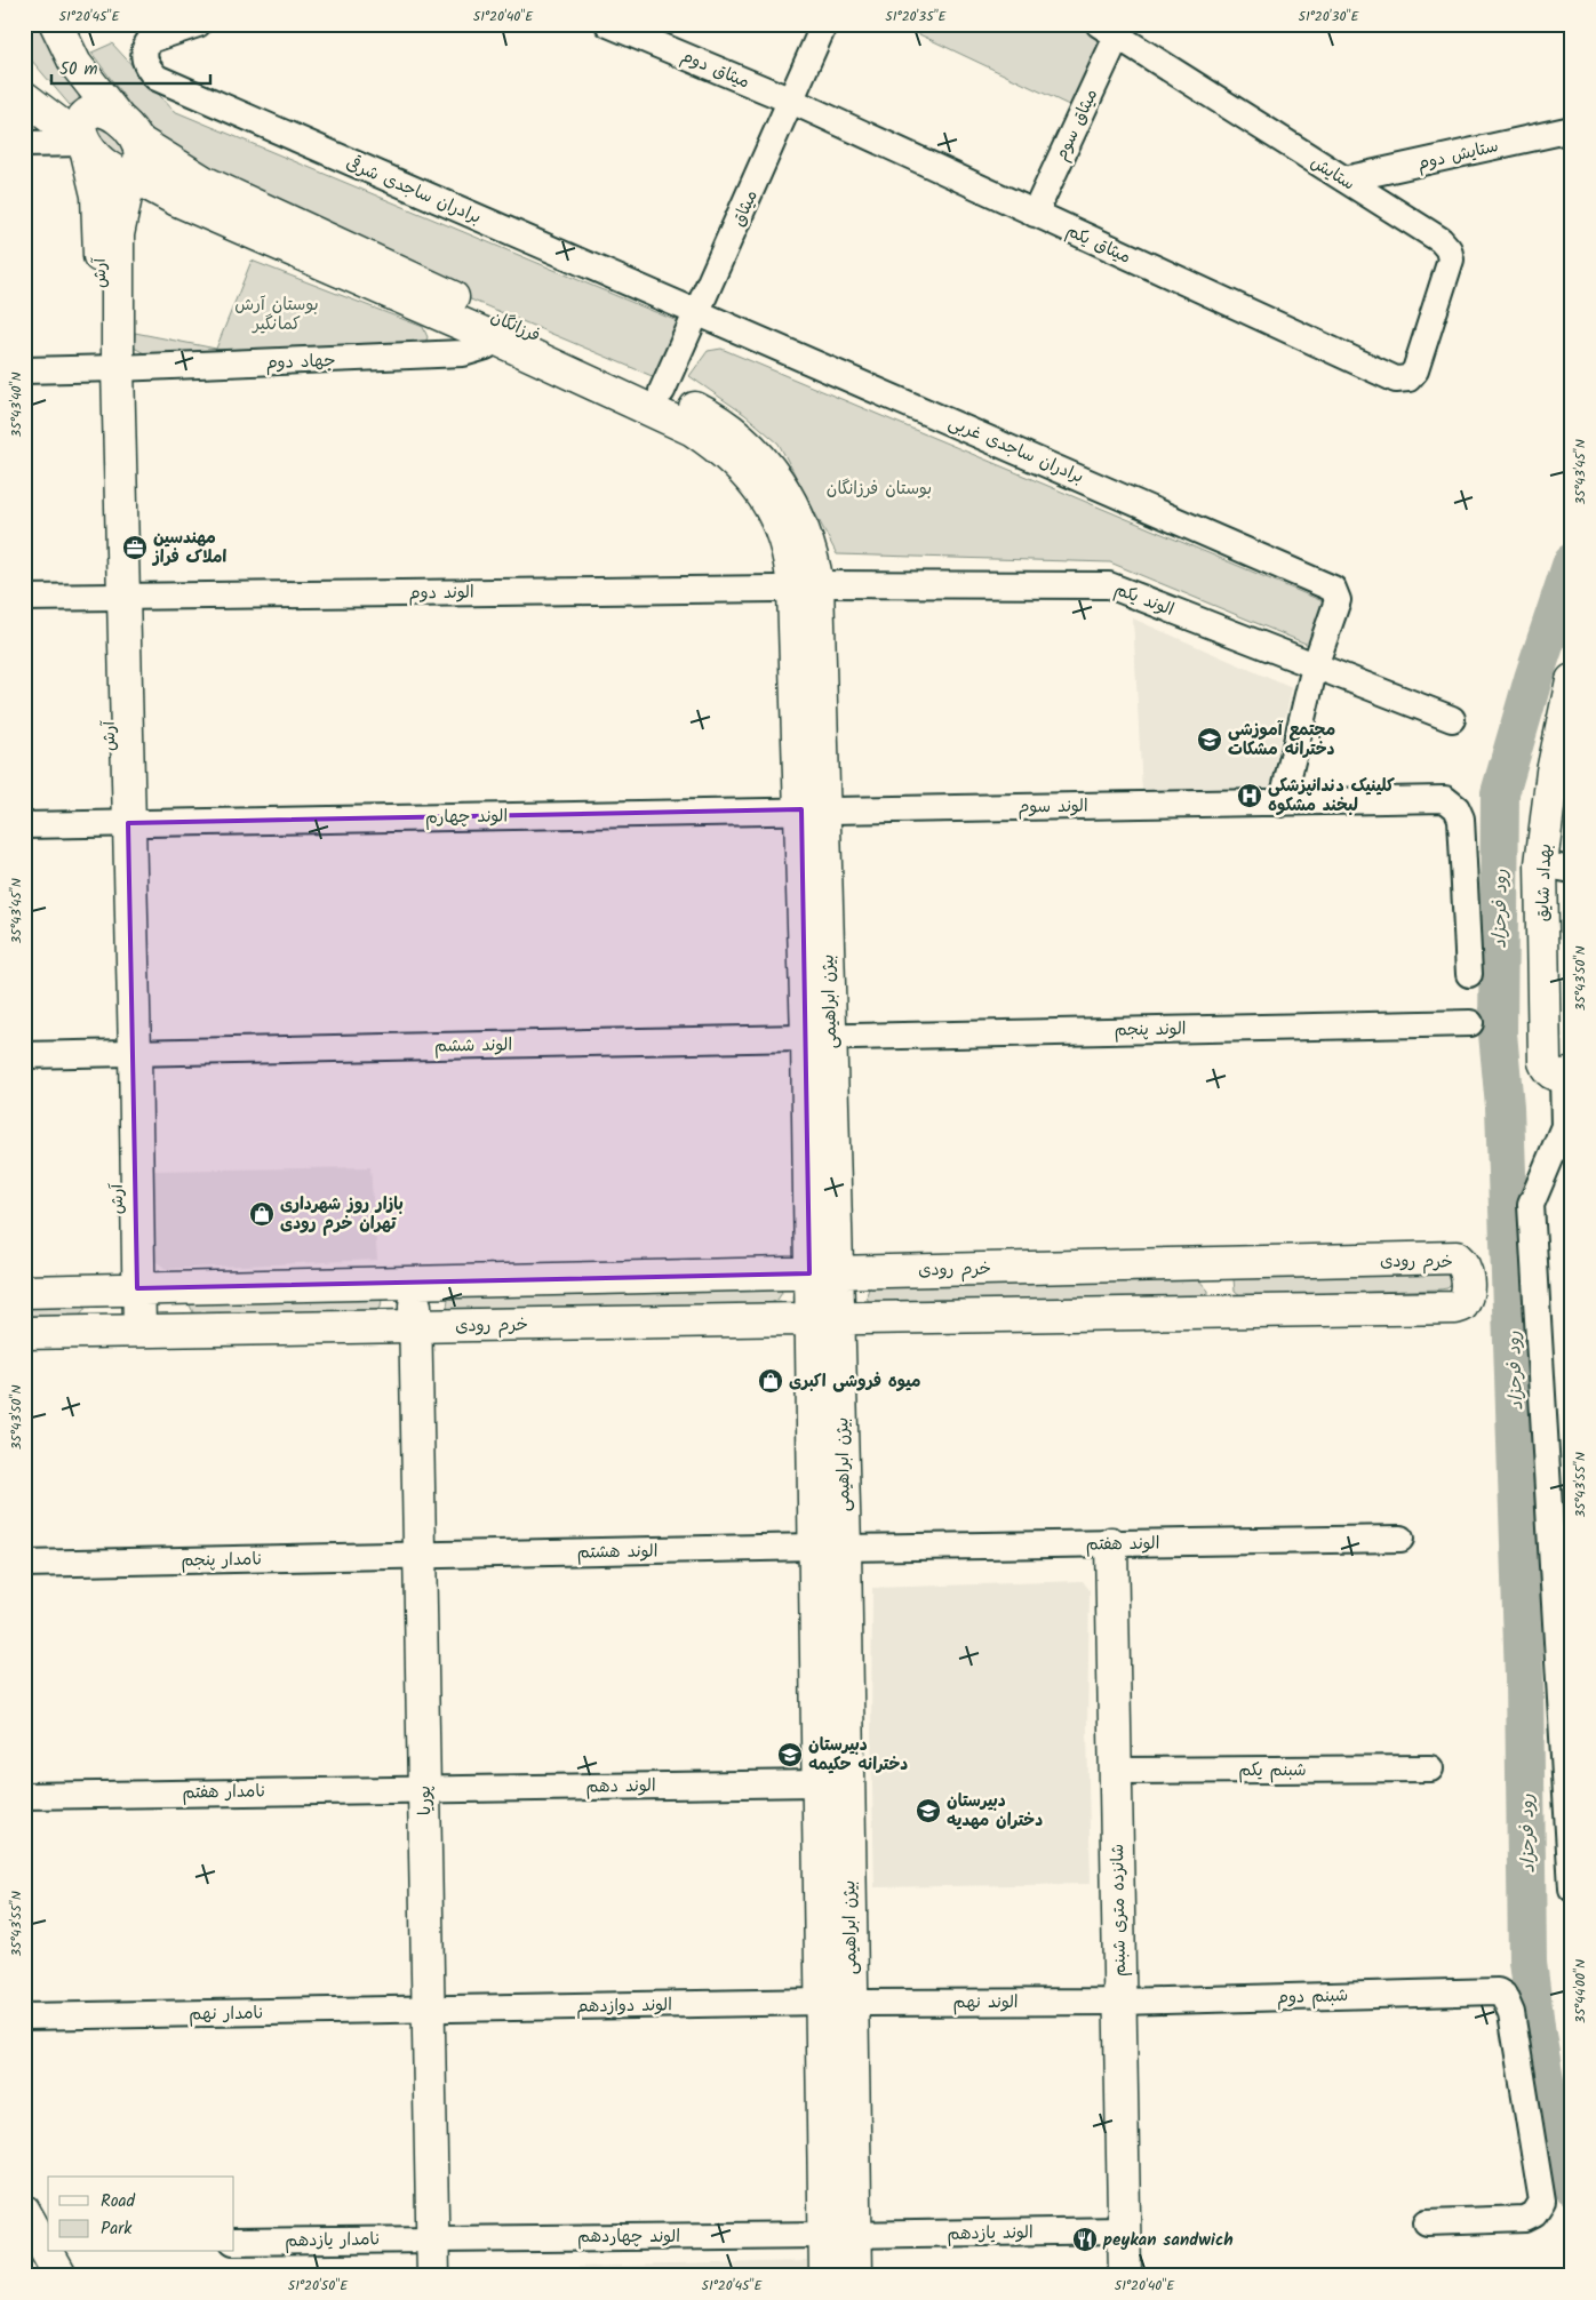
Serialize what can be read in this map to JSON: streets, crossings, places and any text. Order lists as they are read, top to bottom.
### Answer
{
  "streets": {
    "main road": [
      "آرش",
      "فرزانگان",
      "بهداد شایق",
      "بیژن ابراهیمی",
      "خرم رودی",
      "پوریا",
      "شانزده متری شبنم"
    ],
    "street": [
      "میثاق دوم",
      "میثاق سوم",
      "ستایش دوم",
      "ستایش",
      "برادران ساجدی شرقی",
      "میثاق",
      "میثاق یکم",
      "جهاد دوم",
      "برادران ساجدی غربی",
      "الوند دوم",
      "الوند یکم",
      "الوند سوم",
      "الوند چهارم",
      "الوند پنجم",
      "الوند ششم",
      "الوند هفتم",
      "الوند هشتم",
      "نامدار پنجم",
      "شبنم یکم",
      "الوند دهم",
      "نامدار هفتم",
      "شبنم دوم",
      "الوند نهم",
      "الوند دوازدهم",
      "نامدار نهم",
      "الوند یازدهم",
      "الوند چهاردهم",
      "نامدار یازدهم"
    ]
  },
  "crossings": [
    ["میثاق دوم", "میثاق"],
    ["میثاق دوم", "میثاق یکم"],
    ["میثاق سوم", "ستایش"],
    ["میثاق سوم", "میثاق یکم"],
    ["ستایش دوم", "ستایش"],
    ["ستایش", "میثاق یکم"],
    ["برادران ساجدی شرقی", "میثاق"],
    ["برادران ساجدی شرقی", "برادران ساجدی غربی"],
    ["میثاق", "میثاق یکم"],
    ["میثاق", "فرزانگان"],
    ["میثاق", "برادران ساجدی غربی"],
    ["آرش", "فرزانگان"],
    ["آرش", "جهاد دوم"],
    ["آرش", "الوند دوم"],
    ["آرش", "الوند چهارم"],
    ["آرش", "الوند ششم"],
    ["آرش", "خرم رودی"],
    ["فرزانگان", "جهاد دوم"],
    ["فرزانگان", "الوند دوم"],
    ["فرزانگان", "الوند یکم"],
    ["فرزانگان", "بیژن ابراهیمی"],
    ["برادران ساجدی غربی", "الوند یکم"],
    ["الوند دوم", "الوند یکم"],
    ["الوند دوم", "بیژن ابراهیمی"],
    ["الوند یکم", "بیژن ابراهیمی"],
    ["الوند سوم", "الوند چهارم"],
    ["الوند سوم", "بیژن ابراهیمی"],
    ["الوند چهارم", "بیژن ابراهیمی"],
    ["بیژن ابراهیمی", "الوند پنجم"],
    ["بیژن ابراهیمی", "الوند ششم"],
    ["بیژن ابراهیمی", "خرم رودی"],
    ["بیژن ابراهیمی", "الوند هفتم"],
    ["بیژن ابراهیمی", "الوند هشتم"],
    ["بیژن ابراهیمی", "الوند دهم"],
    ["بیژن ابراهیمی", "الوند نهم"],
    ["بیژن ابراهیمی", "الوند دوازدهم"],
    ["بیژن ابراهیمی", "الوند یازدهم"],
    ["بیژن ابراهیمی", "الوند چهاردهم"],
    ["الوند پنجم", "الوند ششم"],
    ["خرم رودی", "پوریا"],
    ["الوند هفتم", "شانزده متری شبنم"],
    ["الوند هشتم", "نامدار پنجم"],
    ["الوند هشتم", "پوریا"],
    ["نامدار پنجم", "پوریا"],
    ["شبنم یکم", "شانزده متری شبنم"],
    ["الوند دهم", "نامدار هفتم"],
    ["الوند دهم", "پوریا"],
    ["نامدار هفتم", "پوریا"],
    ["پوریا", "الوند دوازدهم"],
    ["پوریا", "نامدار نهم"],
    ["پوریا", "الوند چهاردهم"],
    ["پوریا", "نامدار یازدهم"],
    ["شانزده متری شبنم", "شبنم دوم"],
    ["شانزده متری شبنم", "الوند نهم"],
    ["شانزده متری شبنم", "الوند یازدهم"],
    ["شبنم دوم", "الوند نهم"],
    ["الوند نهم", "الوند دوازدهم"],
    ["الوند دوازدهم", "نامدار نهم"],
    ["الوند چهاردهم", "نامدار یازدهم"]
  ],
  "water": ["رود فرحزاد"],
  "parks": ["بوستان آرش کمانگیر", "بوستان فرزانگان"],
  "places": {
    "office": ["مهندسین املاک فراز"],
    "school or university": ["مجتمع آموزشی دخترانه مشکات", "دبیرستان دخترانه حکیمه", "دبیرستان دختران مهدیه"],
    "hospital": ["کلینیک دندانپزشکی لبخند مشکوه"],
    "shop": ["بازار روز شهرداری تهران خرم رودی", "میوه فروشی اکبری"],
    "restaurant": ["peykan sandwich"]
  },
  "legend": ["Road", "Park"],
  "scale_bar": "50 m",
  "coordinates": [
    "51°20'45\"E",
    "51°20'40\"E",
    "51°20'35\"E",
    "51°20'30\"E",
    "35°43'40\"N",
    "35°43'45\"N",
    "35°43'50\"N",
    "35°43'55\"N",
    "35°44'00\"N",
    "51°20'50\"E"
  ]
}
